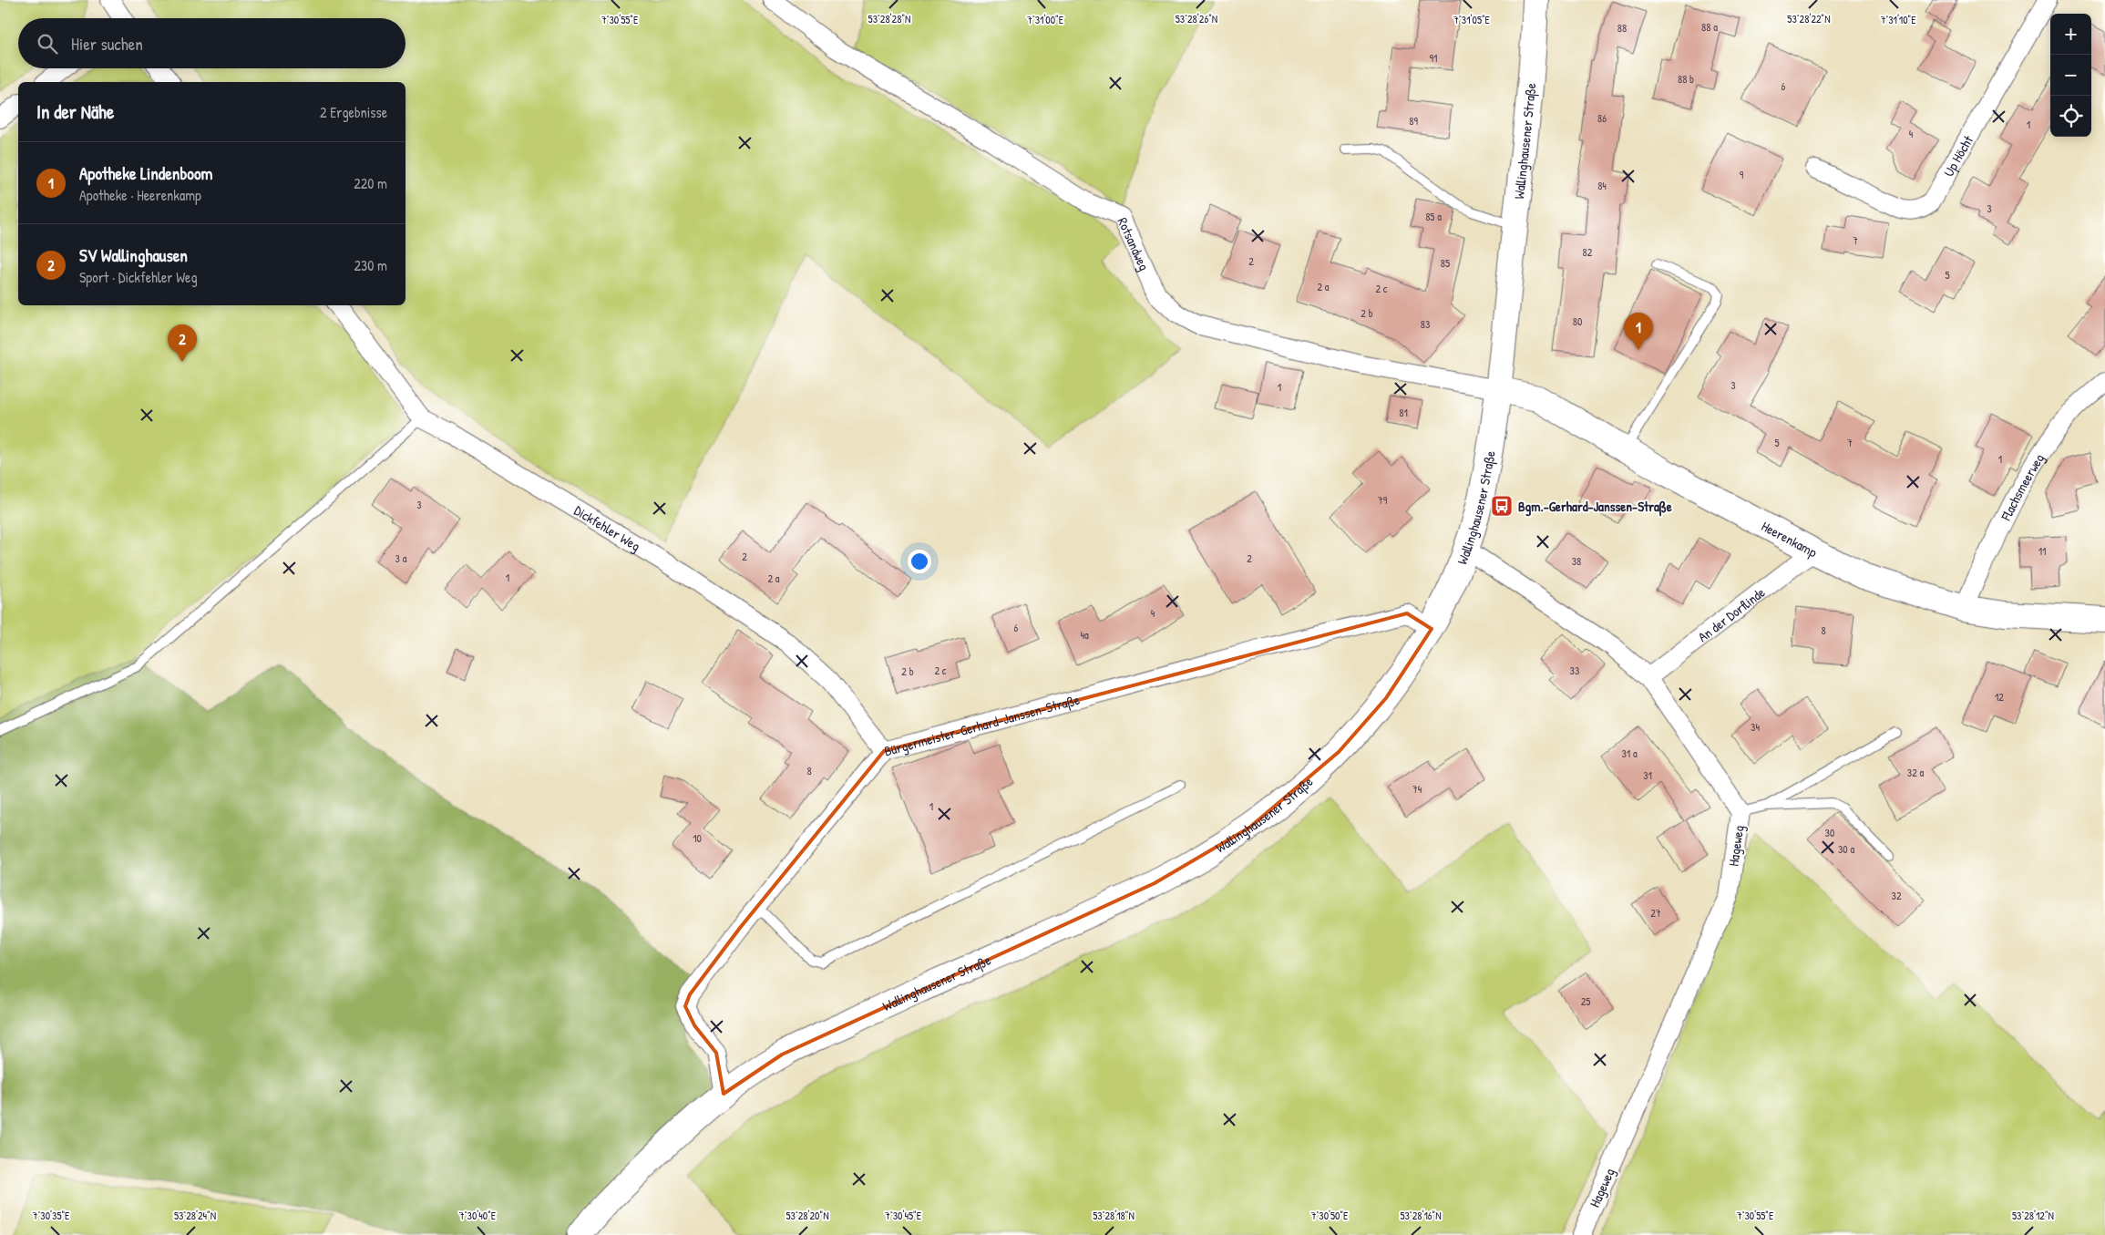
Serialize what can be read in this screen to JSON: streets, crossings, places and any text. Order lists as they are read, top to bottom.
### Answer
{
  "streets": {
    "street": [
      "Wallinghausener Straße",
      "Up Höcht",
      "Rotsandweg",
      "Flachsmeerweg",
      "Dickfehler Weg",
      "Heerenkamp",
      "An der Dorflinde",
      "Bürgermeister-Gerhard-Janssen-Straße",
      "Hageweg"
    ]
  },
  "crossings": [
    ["Wallinghausener Straße", "Rotsandweg"],
    ["Wallinghausener Straße", "Heerenkamp"],
    ["Wallinghausener Straße", "Bürgermeister-Gerhard-Janssen-Straße"],
    ["Wallinghausener Straße", "Hageweg"],
    ["Rotsandweg", "Heerenkamp"],
    ["Flachsmeerweg", "Heerenkamp"],
    ["Dickfehler Weg", "Bürgermeister-Gerhard-Janssen-Straße"],
    ["Heerenkamp", "An der Dorflinde"],
    ["An der Dorflinde", "Hageweg"]
  ],
  "places": {
    "bus stop": ["Bgm.-Gerhard-Janssen-Straße"]
  },
  "house_numbers": [
    "88 a",
    "88",
    "91",
    "88 b",
    "6",
    "86",
    "89",
    "1",
    "4",
    "9",
    "84",
    "3",
    "85 a",
    "7",
    "82",
    "2",
    "85",
    "5",
    "2 a",
    "2 c",
    "2 b",
    "80",
    "83",
    "3",
    "1",
    "81",
    "5",
    "7",
    "1",
    "79",
    "3",
    "11",
    "2",
    "3 a",
    "2",
    "38",
    "1",
    "2 a",
    "4",
    "6",
    "8",
    "4a",
    "2 c",
    "33",
    "2 b",
    "12",
    "34",
    "31 a",
    "8",
    "32 a",
    "31",
    "74",
    "1",
    "30",
    "10",
    "30 a",
    "32",
    "27",
    "25"
  ],
  "page": {
    "map_buttons": ["+", "−"],
    "search": "Hier suchen",
    "heading": ["In der Nähe", "2 Ergebnisse"],
    "list": [
      {
        "mark": "1",
        "name": "Apotheke Lindenboom",
        "note": "Apotheke · Heerenkamp",
        "value": "220 m"
      },
      {
        "mark": "2",
        "name": "SV Wallinghausen",
        "note": "Sport · Dickfehler Weg",
        "value": "230 m"
      }
    ],
    "pins": ["1", "2"]
  },
  "coordinates": [
    "53°28'26\"N",
    "53°28'28\"N",
    "53°28'22\"N",
    "7°30'55\"E",
    "7°31'00\"E",
    "7°31'05\"E",
    "7°31'10\"E",
    "7°30'35\"E",
    "7°30'40\"E",
    "7°30'45\"E",
    "7°30'50\"E",
    "53°28'24\"N",
    "53°28'20\"N",
    "53°28'18\"N",
    "53°28'16\"N",
    "53°28'12\"N"
  ]
}
